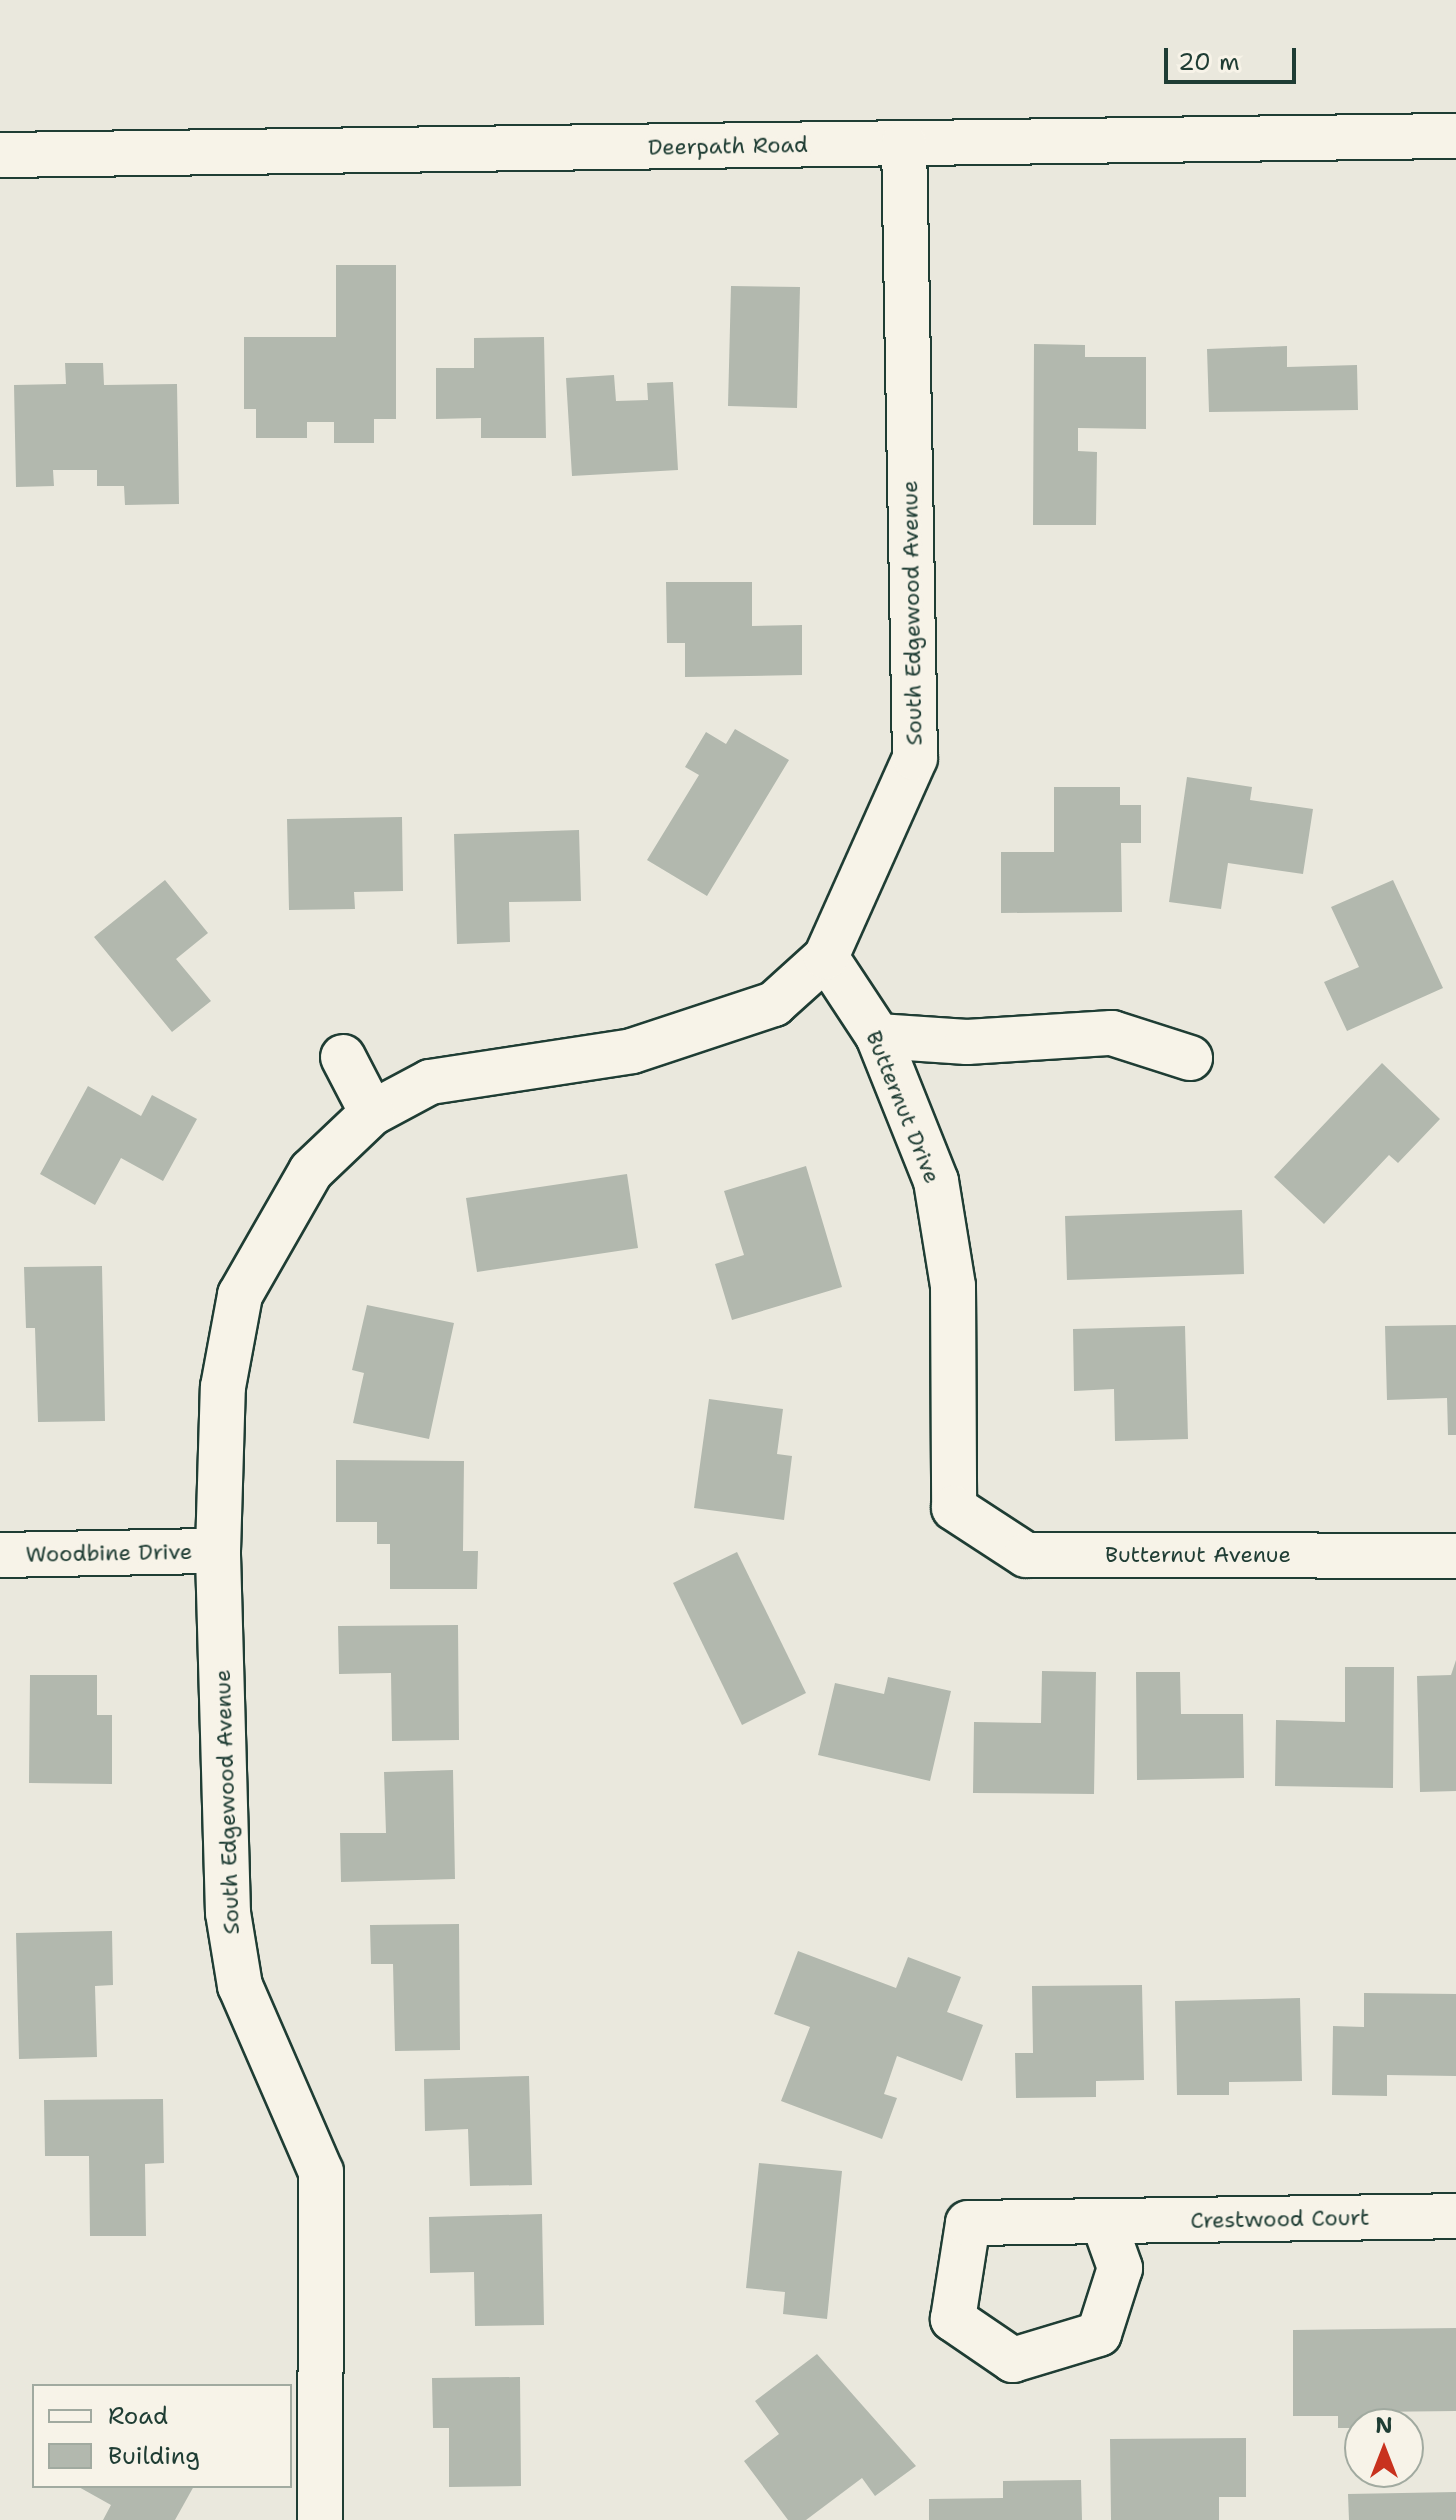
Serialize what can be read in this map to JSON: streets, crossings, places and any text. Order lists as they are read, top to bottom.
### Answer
{
  "streets": {
    "street": [
      "Deerpath Road",
      "South Edgewood Avenue",
      "Butternut Drive",
      "Woodbine Drive",
      "Butternut Avenue",
      "Crestwood Court"
    ]
  },
  "crossings": [
    ["Deerpath Road", "South Edgewood Avenue"],
    ["South Edgewood Avenue", "Butternut Drive"],
    ["South Edgewood Avenue", "Woodbine Drive"],
    ["Butternut Drive", "Butternut Avenue"]
  ],
  "legend": ["Road", "Building"],
  "scale_bar": "20 m",
  "north": "top"
}
